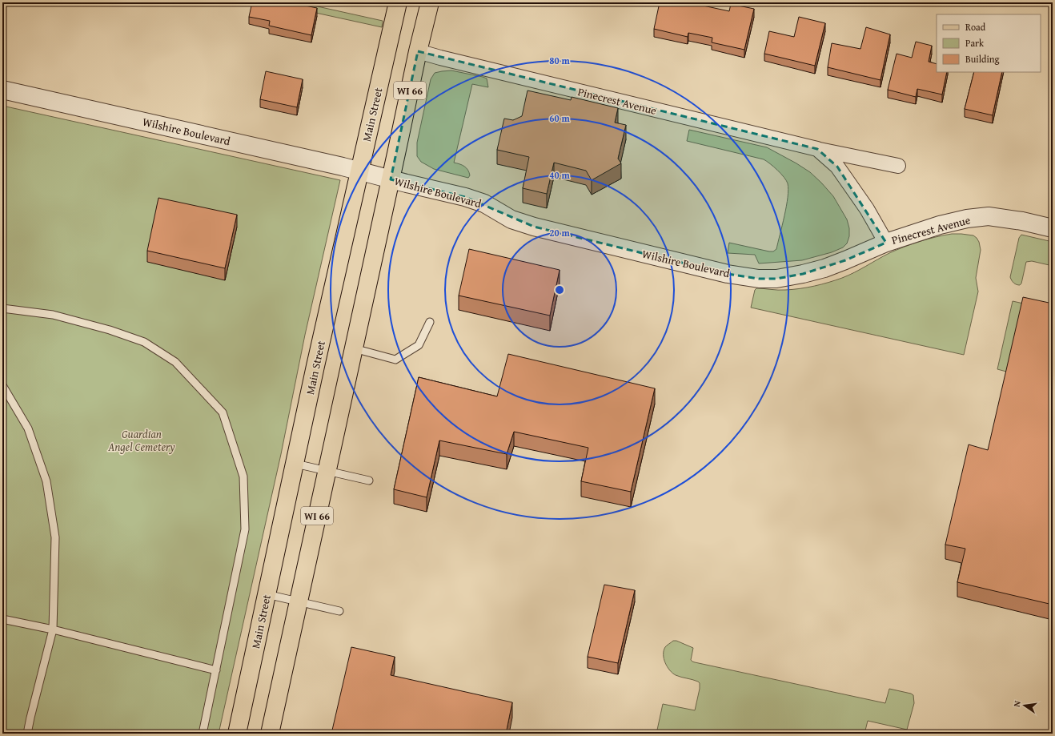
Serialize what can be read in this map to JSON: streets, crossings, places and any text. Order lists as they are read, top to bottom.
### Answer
{
  "streets": {
    "main road": ["WI 66", "Main Street"],
    "street": ["Pinecrest Avenue", "Wilshire Boulevard"]
  },
  "crossings": [
    ["WI 66", "Pinecrest Avenue"],
    ["WI 66", "Wilshire Boulevard"],
    ["Pinecrest Avenue", "Wilshire Boulevard"],
    ["Main Street", "Wilshire Boulevard"]
  ],
  "parks": ["Guardian Angel Cemetery"],
  "legend": ["Road", "Park", "Building"],
  "north": "left",
  "rings": [
    "80 m",
    "60 m",
    "40 m",
    "20 m"
  ]
}
